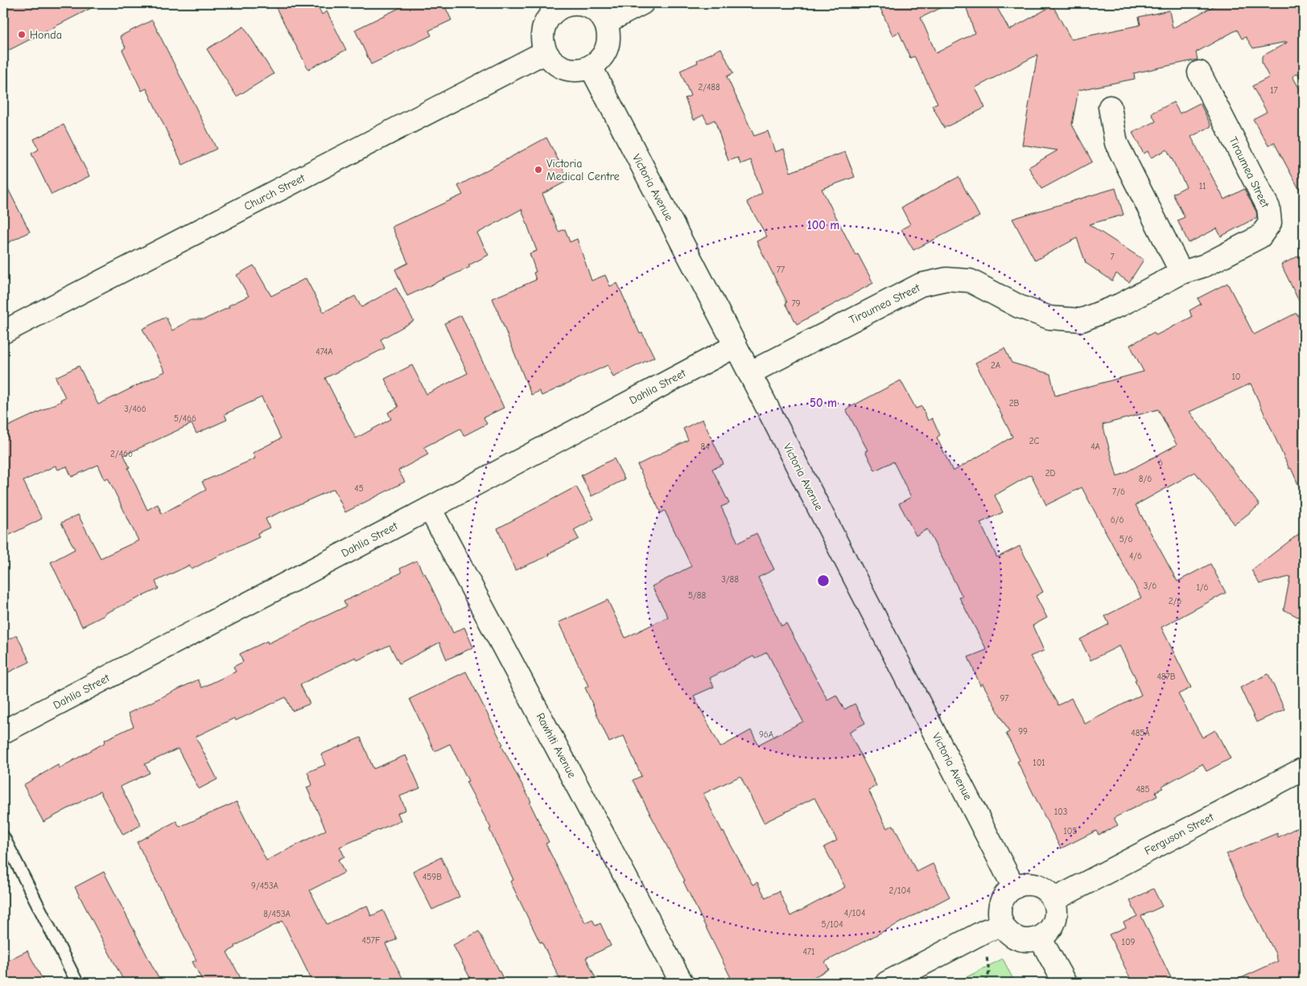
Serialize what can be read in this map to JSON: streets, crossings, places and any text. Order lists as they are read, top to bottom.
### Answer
{
  "streets": {
    "street": [
      "Tiraumea Street",
      "Victoria Avenue",
      "Church Street",
      "Dahlia Street",
      "Rawhiti Avenue",
      "Ferguson Street"
    ]
  },
  "crossings": [
    ["Tiraumea Street", "Victoria Avenue"],
    ["Victoria Avenue", "Church Street"],
    ["Victoria Avenue", "Dahlia Street"],
    ["Victoria Avenue", "Ferguson Street"],
    ["Dahlia Street", "Rawhiti Avenue"]
  ],
  "places": ["Honda", "Victoria Medical Centre"],
  "house_numbers": [
    "2/488",
    "17",
    "11",
    "7",
    "77",
    "79",
    "474A",
    "2A",
    "10",
    "2B",
    "3/466",
    "5/466",
    "2C",
    "84",
    "4A",
    "2/466",
    "6",
    "2D",
    "8/6",
    "45",
    "7/6",
    "6/6",
    "5/6",
    "4/6",
    "3/88",
    "3/6",
    "1/6",
    "5/88",
    "2/6",
    "487B",
    "97",
    "99",
    "485A",
    "96A",
    "101",
    "485",
    "103",
    "105",
    "459B",
    "9/453A",
    "2/104",
    "4/104",
    "8/453A",
    "5/104",
    "457F",
    "109",
    "471"
  ],
  "rings": ["100 m", "50 m"]
}
